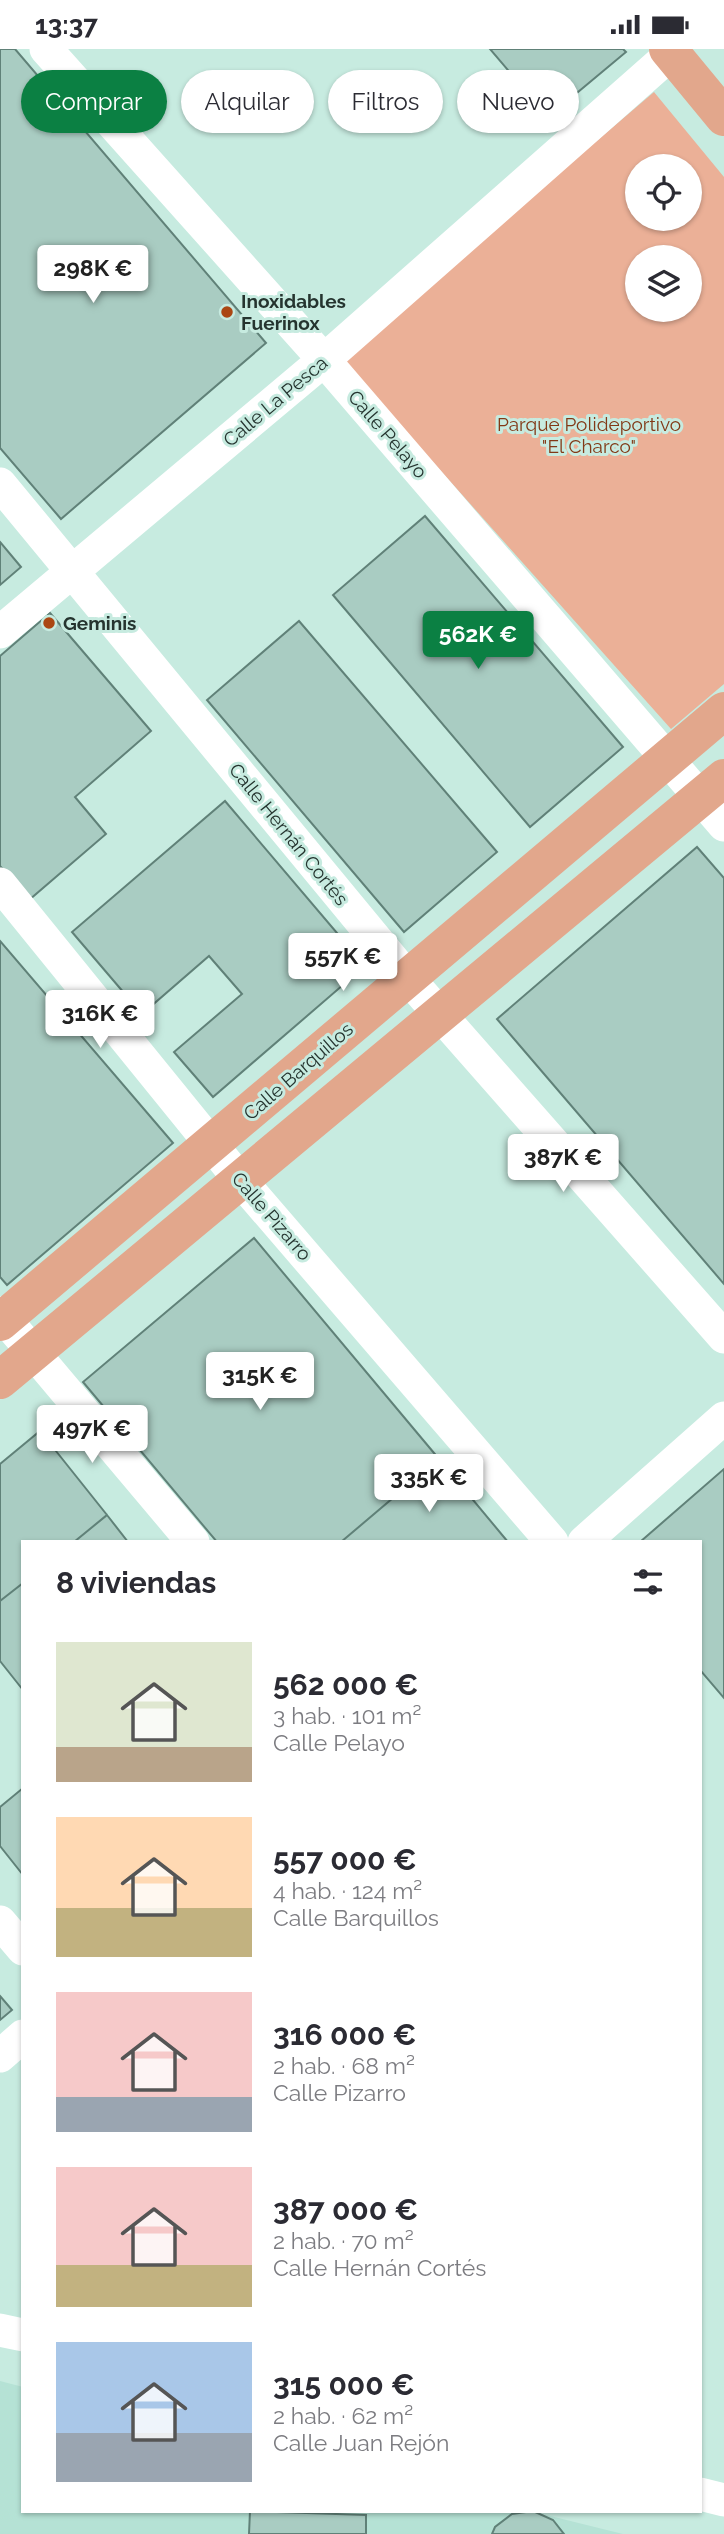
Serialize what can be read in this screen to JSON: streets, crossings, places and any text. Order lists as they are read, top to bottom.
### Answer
{
  "streets": {
    "main road": ["Calle Barquillos"],
    "street": [
      "Calle La Pesca",
      "Calle Pelayo",
      "Calle Hernán Cortés",
      "Calle Pizarro"
    ]
  },
  "crossings": [
    ["Calle La Pesca", "Calle Pelayo"],
    ["Calle La Pesca", "Calle Hernán Cortés"],
    ["Calle Pelayo", "Calle Barquillos"],
    ["Calle Hernán Cortés", "Calle Barquillos"],
    ["Calle Barquillos", "Calle Pizarro"]
  ],
  "parks": ["Parque Polideportivo \"El Charco\""],
  "places": ["Inoxidables Fuerinox", "Geminis"],
  "page": {
    "status": "13:37",
    "chip": [
      "Comprar",
      "Alquilar",
      "Filtros",
      "Nuevo"
    ],
    "price": [
      "298K €",
      "562K €",
      "557K €",
      "316K €",
      "387K €",
      "315K €",
      "497K €",
      "335K €"
    ],
    "heading": "8 viviendas",
    "list": [
      {
        "name": "562 000 €",
        "note": "3 hab. · 101 m² · Calle Pelayo"
      },
      {
        "name": "557 000 €",
        "note": "4 hab. · 124 m² · Calle Barquillos"
      },
      {
        "name": "316 000 €",
        "note": "2 hab. · 68 m² · Calle Pizarro"
      },
      {
        "name": "387 000 €",
        "note": "2 hab. · 70 m² · Calle Hernán Cortés"
      },
      {
        "name": "315 000 €",
        "note": "2 hab. · 62 m² · Calle Juan Rejón"
      }
    ]
  }
}
